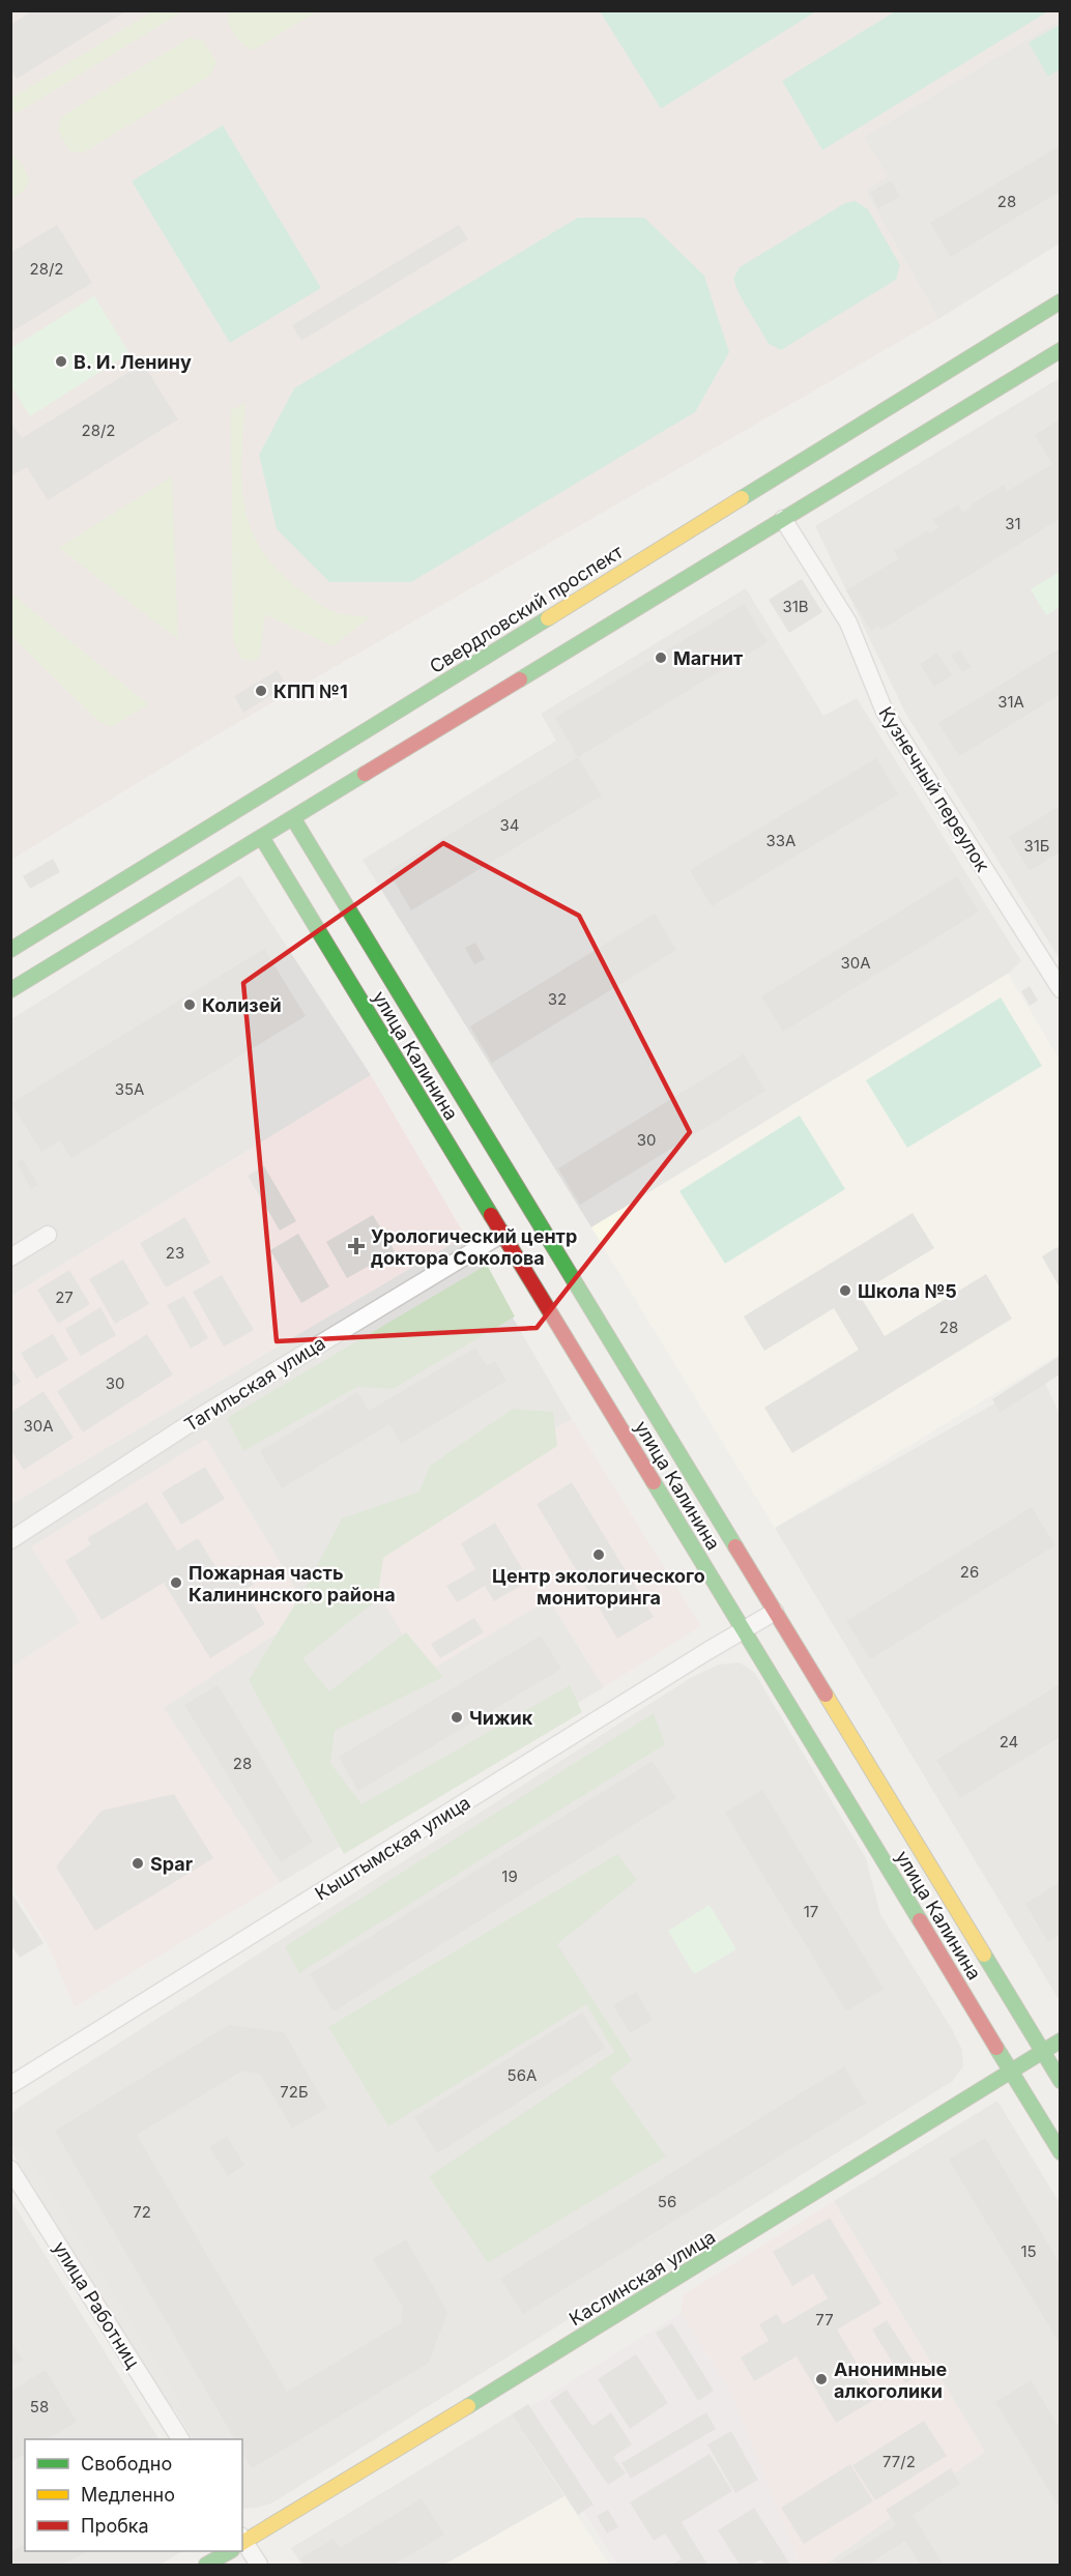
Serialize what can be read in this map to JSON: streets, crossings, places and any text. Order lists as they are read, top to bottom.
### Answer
{
  "streets": {
    "main road": ["Свердловский проспект", "улица Калинина", "Каслинская улица"],
    "street": [
      "Кузнечный переулок",
      "Тагильская улица",
      "Кыштымская улица",
      "улица Работниц"
    ]
  },
  "crossings": [
    ["Свердловский проспект", "улица Калинина"],
    ["улица Калинина", "Тагильская улица"],
    ["улица Калинина", "Кыштымская улица"],
    ["улица Калинина", "Каслинская улица"]
  ],
  "places": {
    "other": [
      "В. И. Ленину",
      "Магнит",
      "КПП №1",
      "Колизей",
      "Школа №5",
      "Центр экологического мониторинга",
      "Пожарная часть Калининского района",
      "Чижик",
      "Spar",
      "Анонимные алкоголики"
    ],
    "health": ["Урологический центр доктора Соколова"]
  },
  "house_numbers": [
    "28",
    "28/2",
    "28/2",
    "31",
    "31В",
    "31А",
    "34",
    "33А",
    "31Б",
    "30А",
    "32",
    "35А",
    "30",
    "23",
    "27",
    "28",
    "30",
    "30А",
    "26",
    "24",
    "28",
    "19",
    "17",
    "56А",
    "72Б",
    "56",
    "72",
    "15",
    "77",
    "58",
    "77/2"
  ],
  "legend": ["Свободно", "Медленно", "Пробка"]
}
